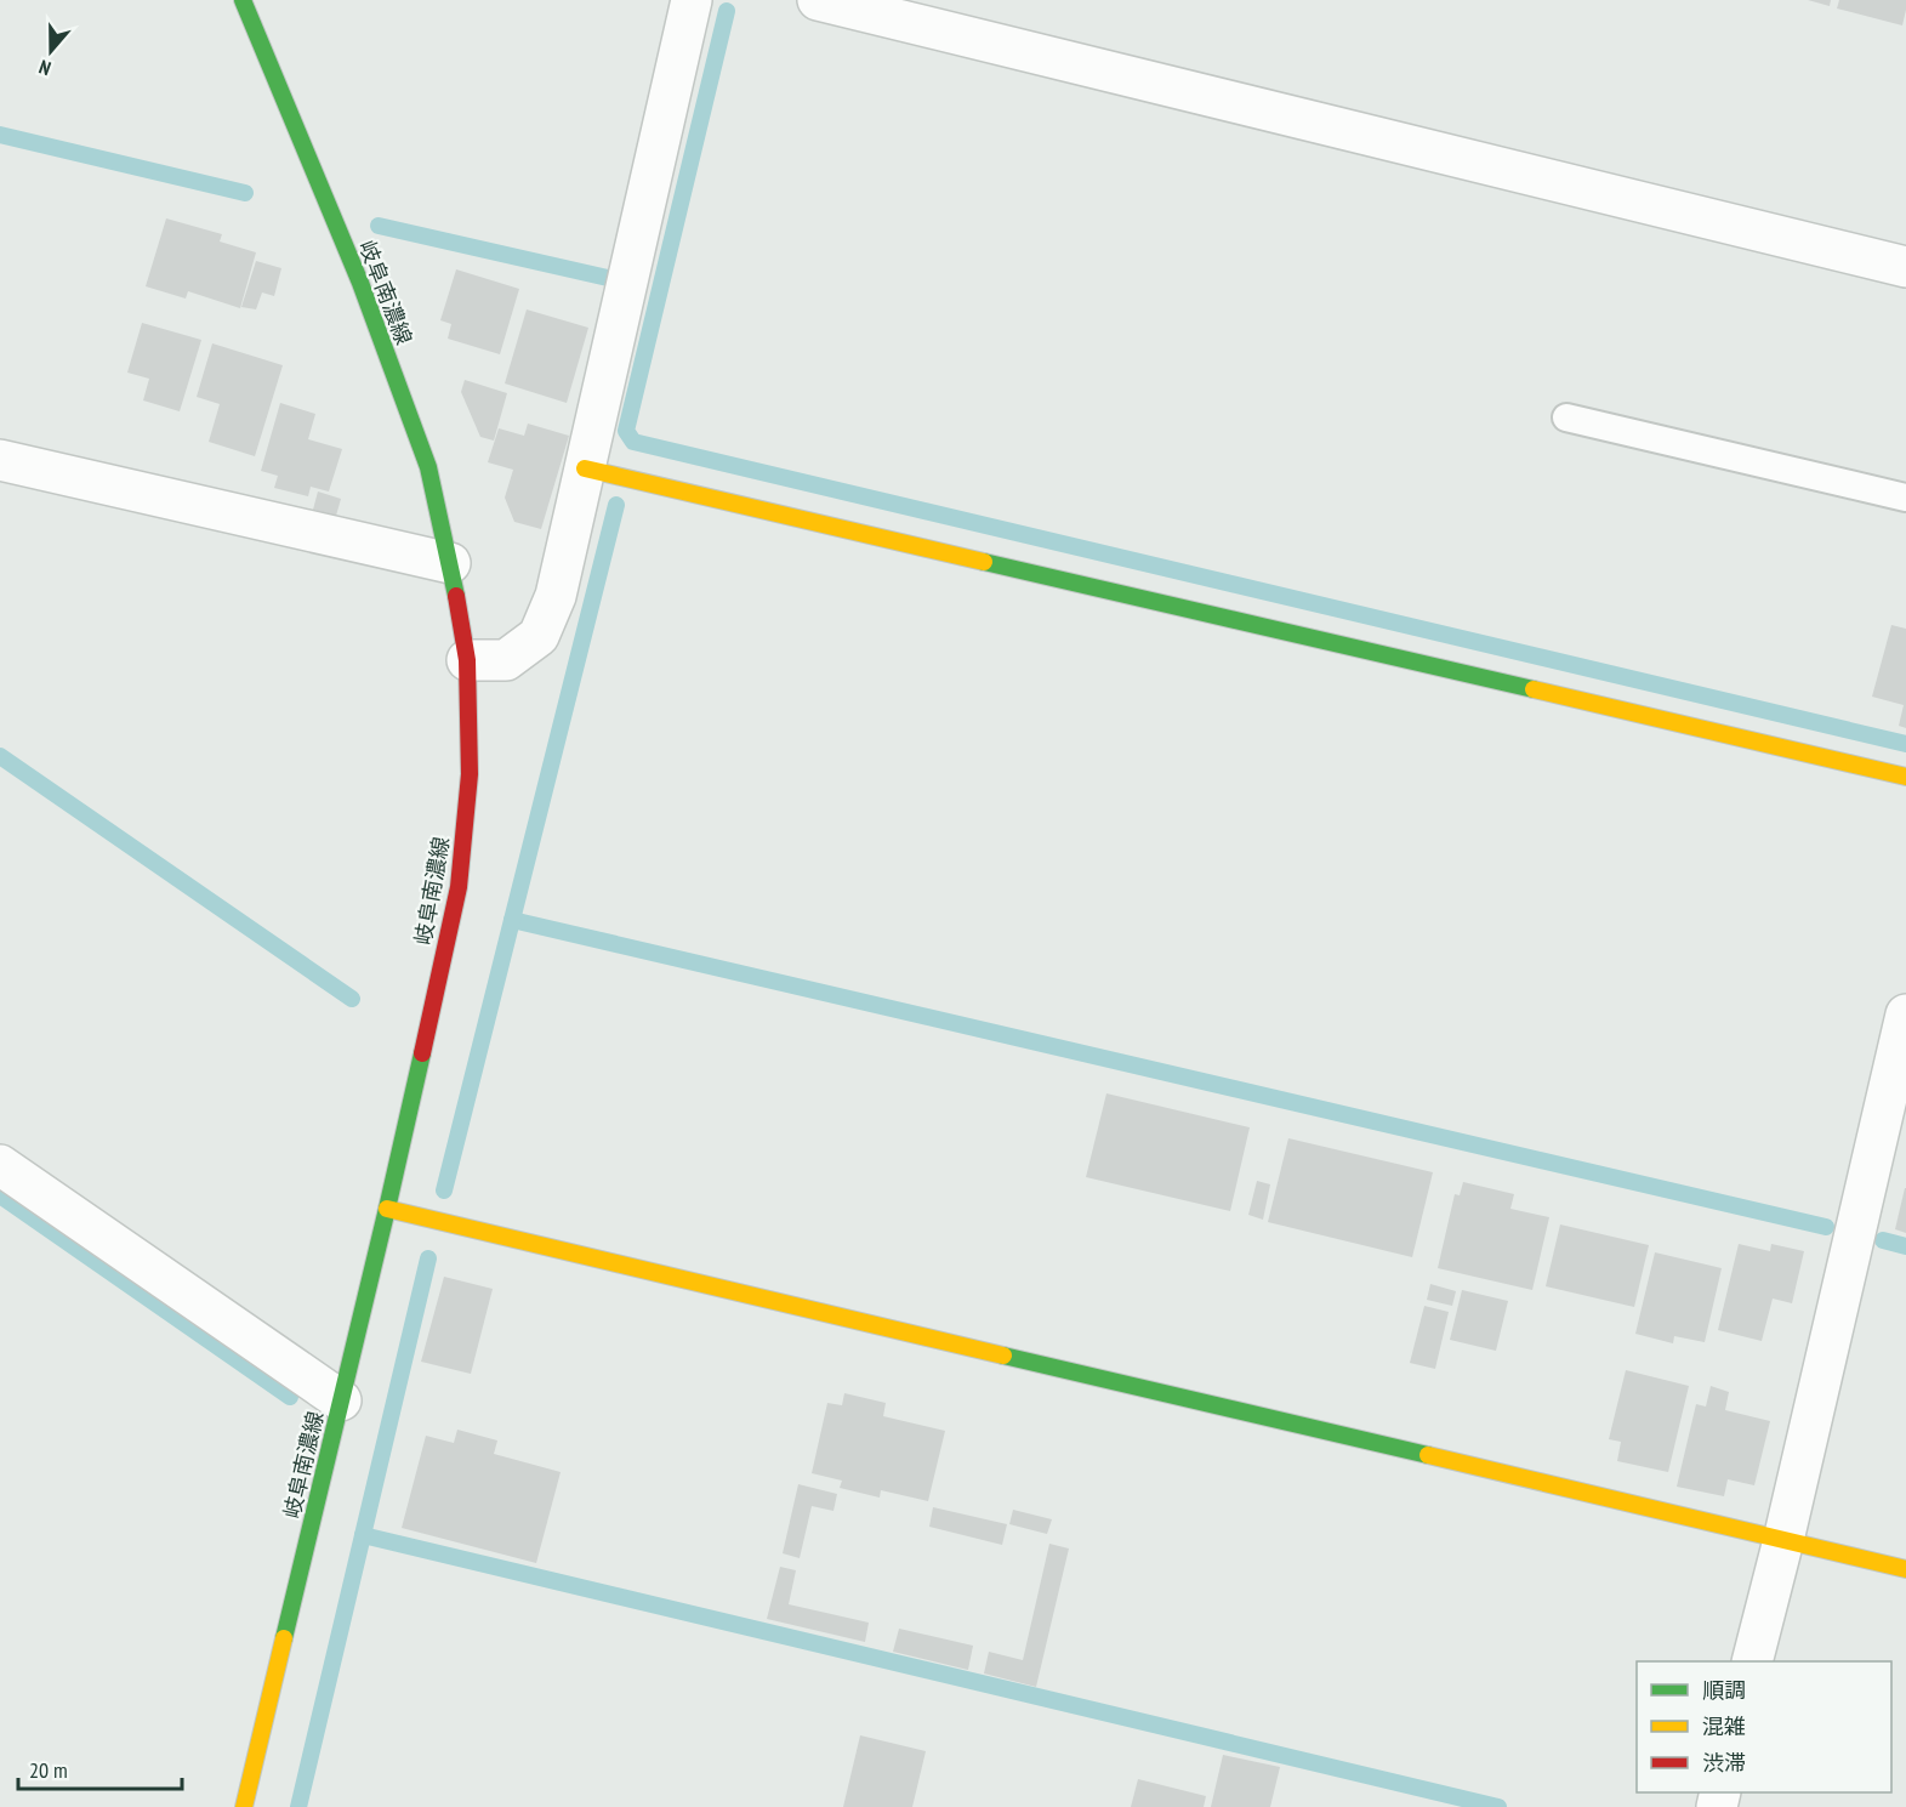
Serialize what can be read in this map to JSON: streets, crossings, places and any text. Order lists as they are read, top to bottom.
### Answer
{
  "streets": {
    "street": ["岐阜南濃線"]
  },
  "legend": ["順調", "混雑", "渋滞"],
  "scale_bar": "20 m",
  "north": "bottom"
}
